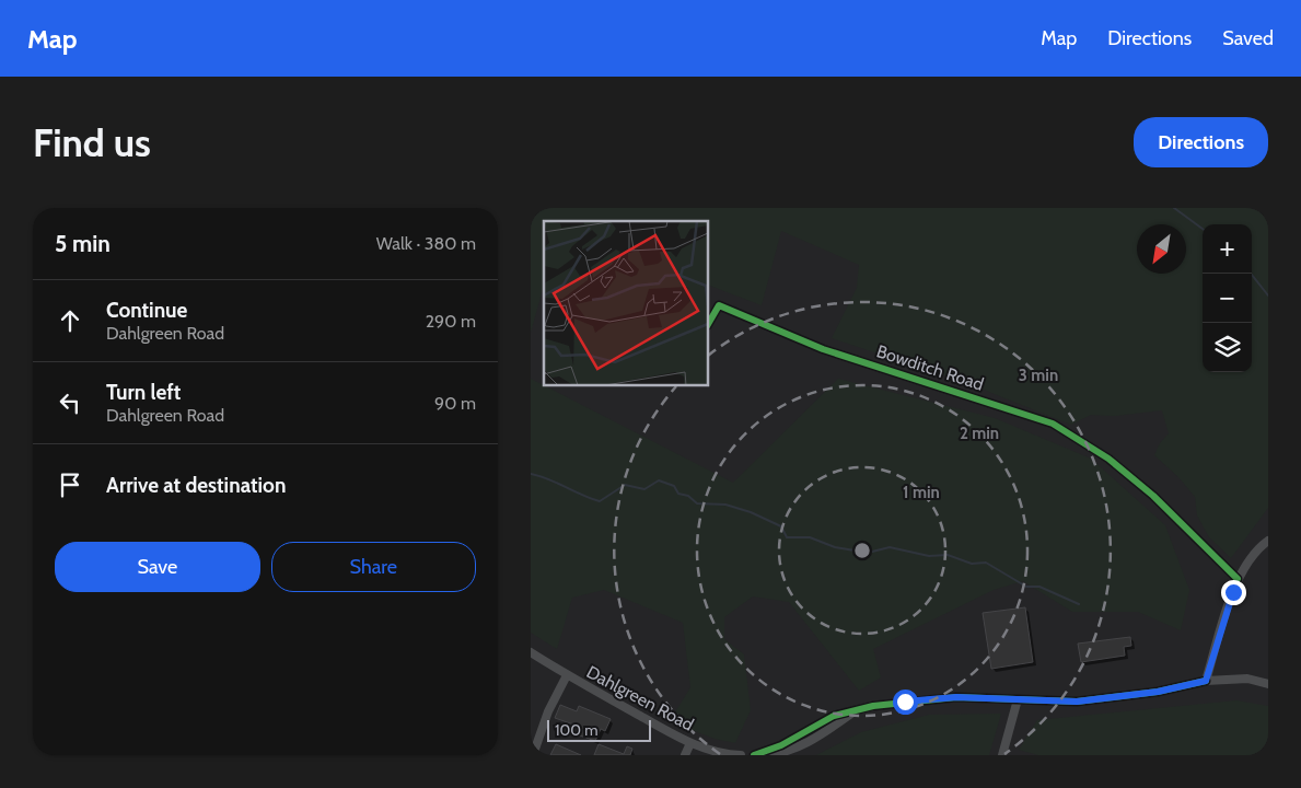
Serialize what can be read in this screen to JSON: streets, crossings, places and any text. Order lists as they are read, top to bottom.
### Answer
{
  "streets": {
    "street": ["Bowditch Road", "Dahlgreen Road"]
  },
  "scale_bar": "100 m",
  "north": "bottom left",
  "page": {
    "header": "Map",
    "nav": ["Map", "Directions", "Saved"],
    "buttons": [
      "Directions",
      ["Save", "Share"]
    ],
    "title": "Find us",
    "heading": ["5 min", "Walk · 380 m"],
    "map_buttons": ["+", "−"],
    "list": [
      ["Continue", "Dahlgreen Road", "290 m"],
      ["Turn left", "Dahlgreen Road", "90 m"],
      "Arrive at destination"
    ],
    "scale": "100 m"
  },
  "rings": ["3 min", "2 min", "1 min"]
}
